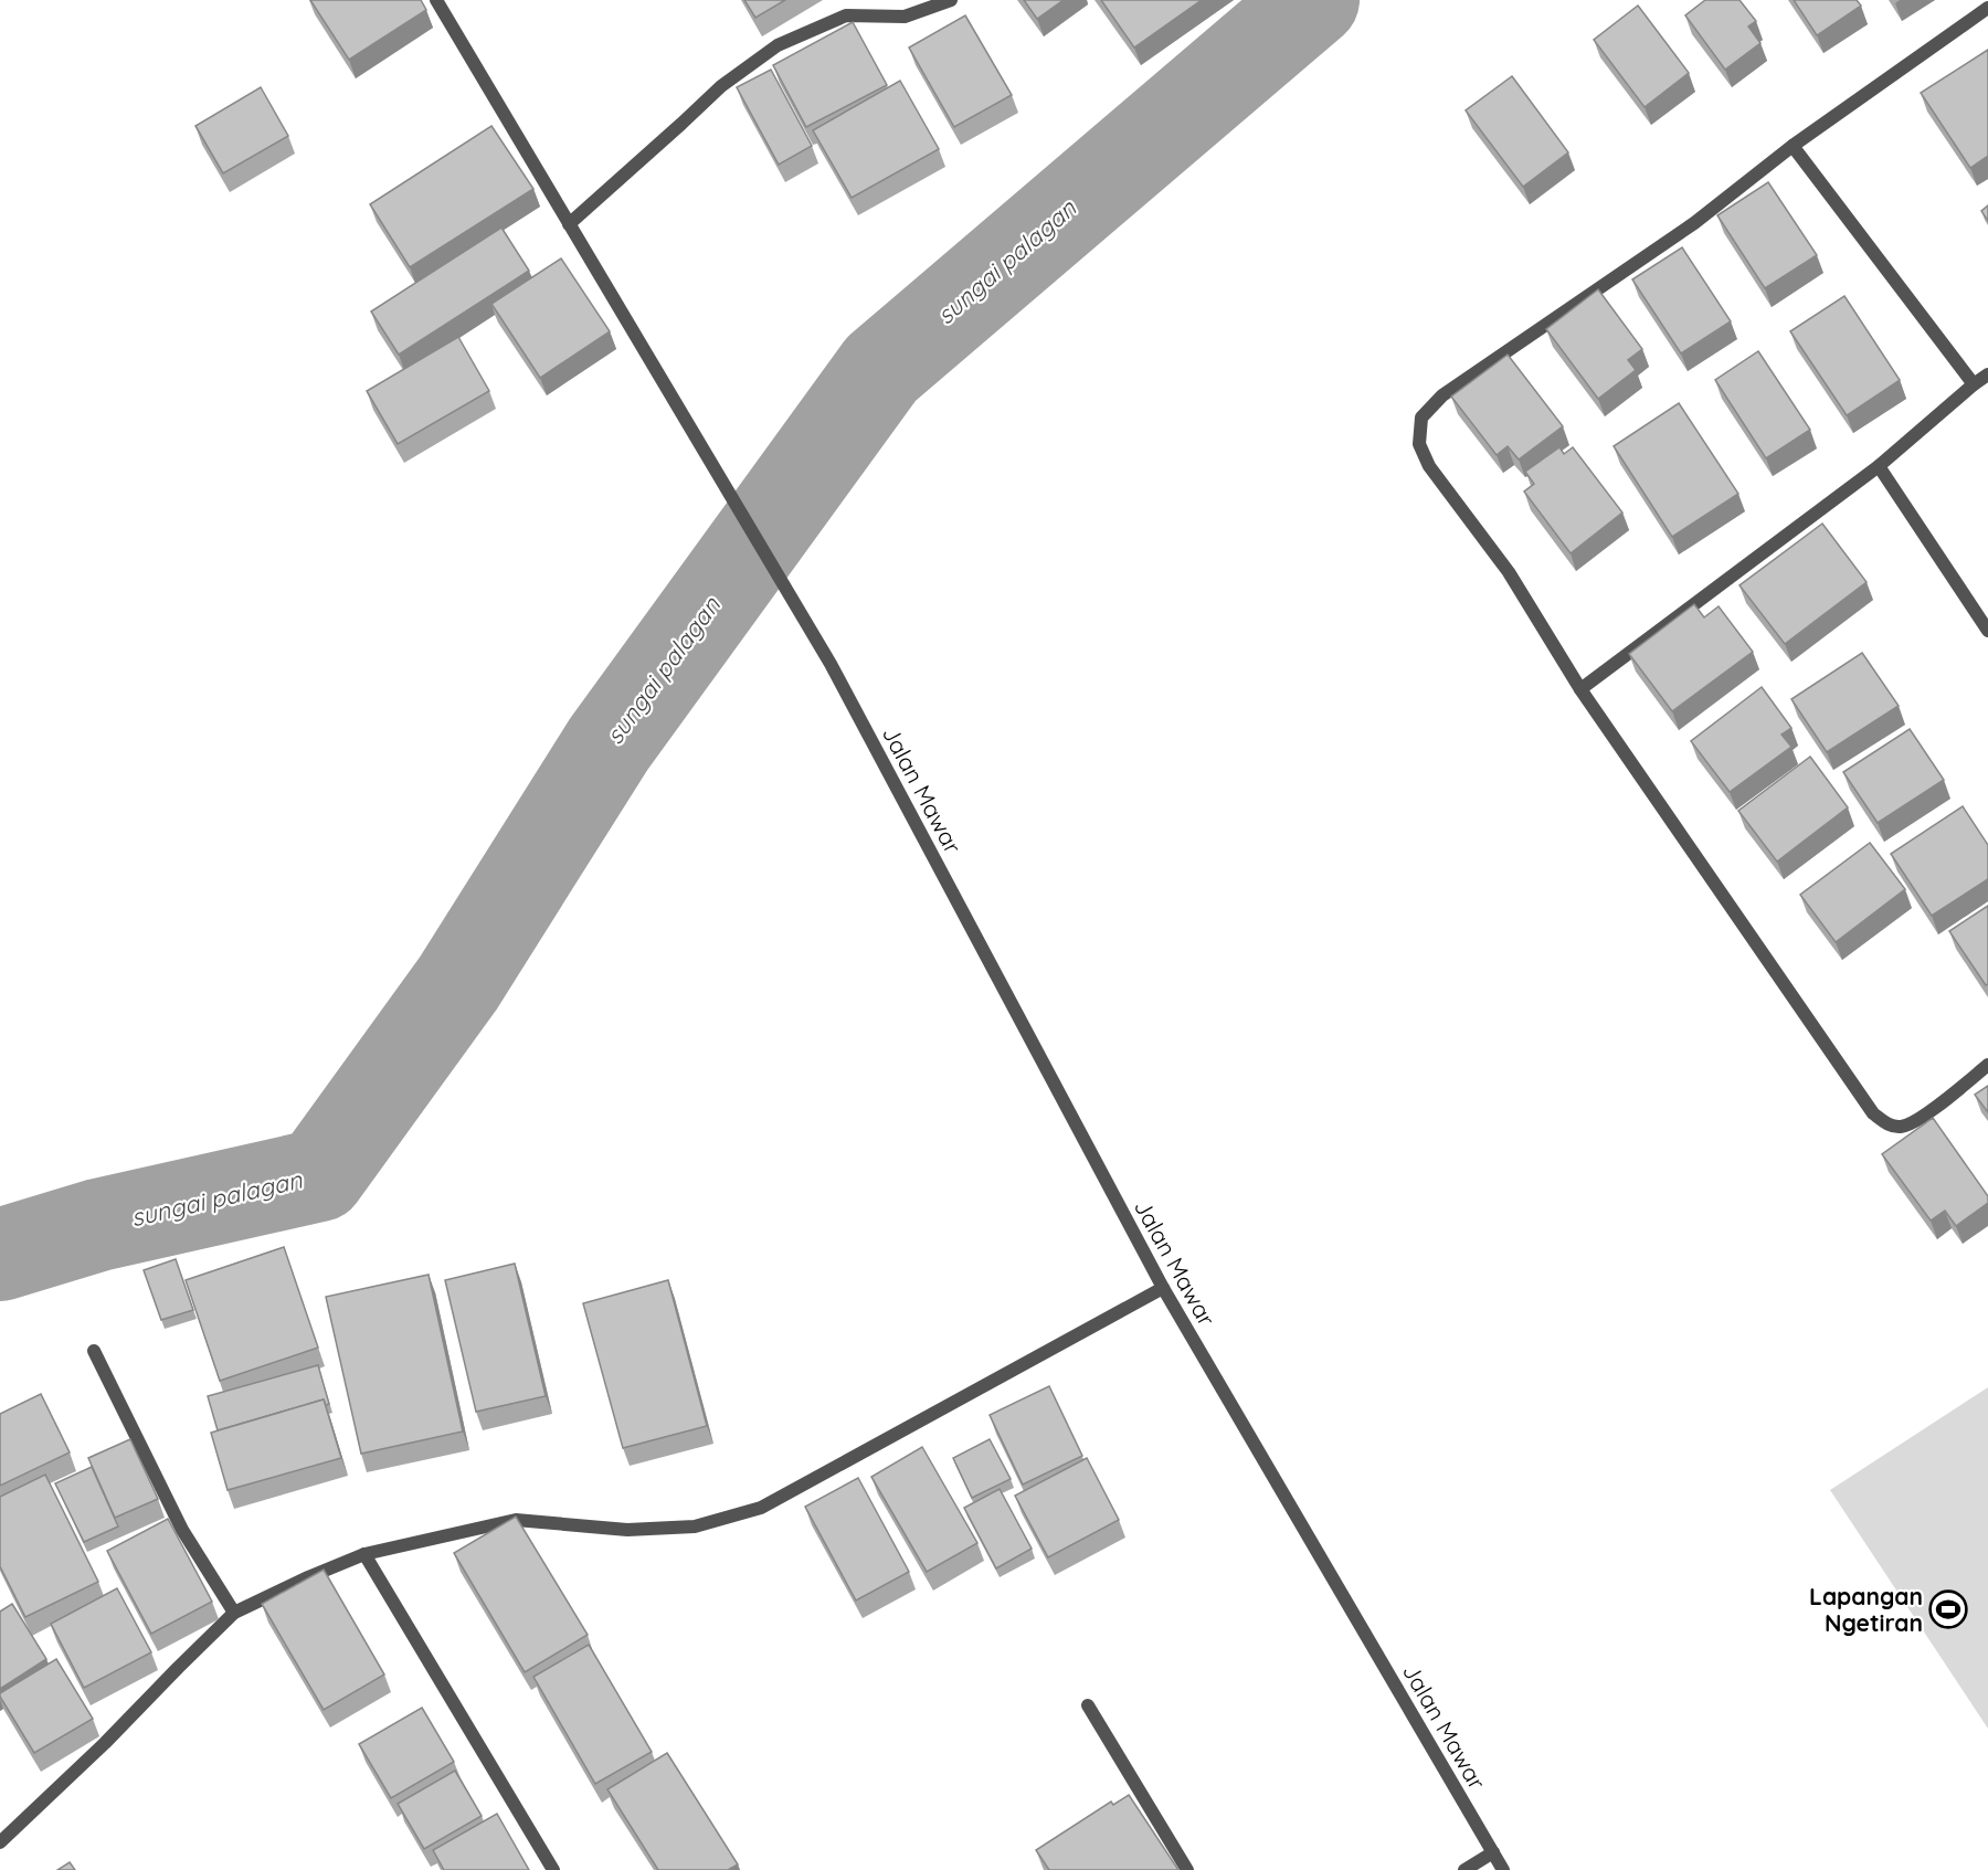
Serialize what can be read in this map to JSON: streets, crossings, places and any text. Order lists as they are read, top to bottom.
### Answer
{
  "streets": {
    "street": ["Jalan Mawar"]
  },
  "water": ["sungai palagan"],
  "places": {
    "sports": ["Lapangan Ngetiran"]
  }
}
